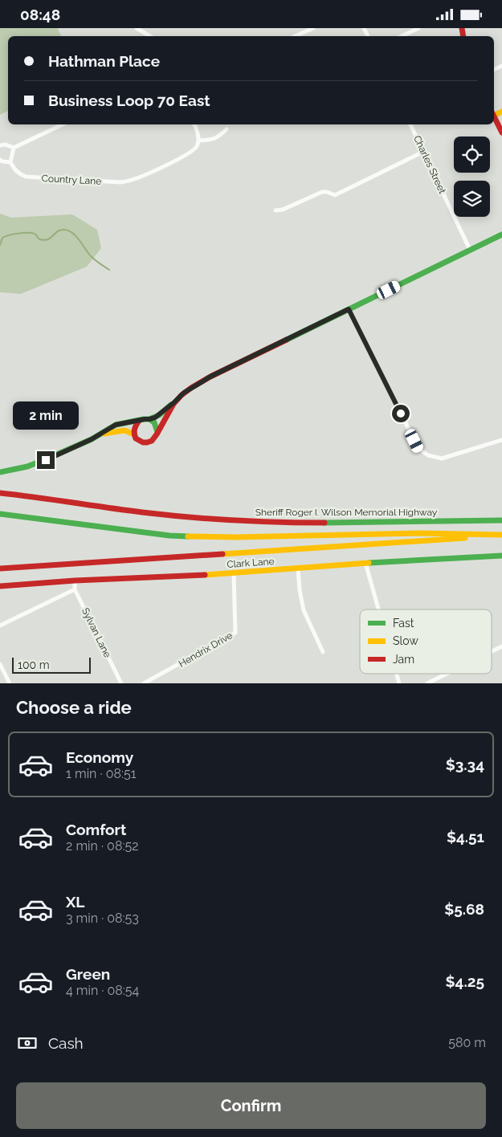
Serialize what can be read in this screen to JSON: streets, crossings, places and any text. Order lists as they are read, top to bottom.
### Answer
{
  "streets": {
    "main road": ["Sheriff Roger I. Wilson Memorial Highway", "Clark Lane"],
    "street": [
      "Charles Street",
      "Country Lane",
      "Sylvan Lane",
      "Hendrix Drive"
    ]
  },
  "crossings": [
    ["Clark Lane", "Sylvan Lane"],
    ["Clark Lane", "Hendrix Drive"]
  ],
  "legend": ["Fast", "Slow", "Jam"],
  "scale_bar": "100 m",
  "page": {
    "status": "08:48",
    "banner": ["Hathman Place", "Business Loop 70 East"],
    "bubble": "2 min",
    "scale": "100 m",
    "heading": "Choose a ride",
    "list": [
      {
        "name": "Economy",
        "note": "1 min · 08:51",
        "value": "$3.34"
      },
      {
        "name": "Comfort",
        "note": "2 min · 08:52",
        "value": "$4.51"
      },
      {
        "name": "XL",
        "note": "3 min · 08:53",
        "value": "$5.68"
      },
      {
        "name": "Green",
        "note": "4 min · 08:54",
        "value": "$4.25"
      }
    ],
    "pay": ["Cash", "580 m"],
    "buttons": "Confirm"
  }
}
